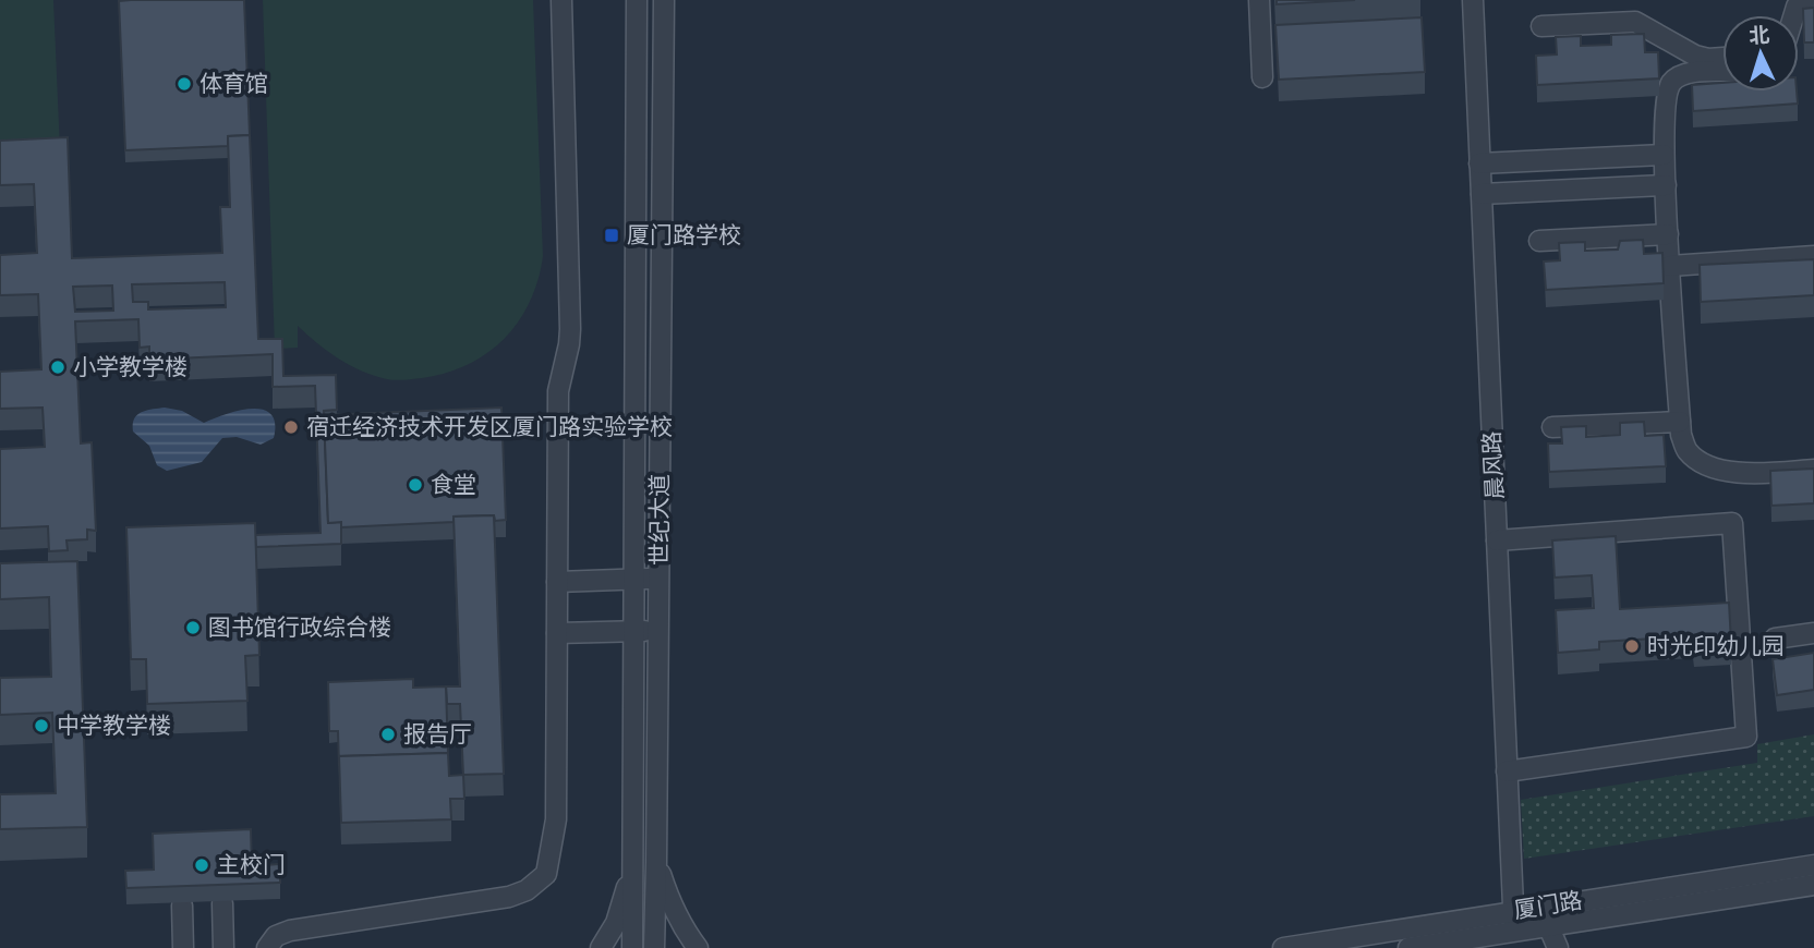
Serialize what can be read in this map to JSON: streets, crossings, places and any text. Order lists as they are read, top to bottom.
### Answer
{
  "streets": {
    "street": ["晨风路", "世纪大道", "厦门路"]
  },
  "crossings": [
    ["晨风路", "厦门路"]
  ],
  "places": {
    "other": [
      "体育馆",
      "小学教学楼",
      "宿迁经济技术开发区厦门路实验学校",
      "食堂",
      "图书馆行政综合楼",
      "时光印幼儿园",
      "中学教学楼",
      "报告厅",
      "主校门"
    ],
    "transit": ["厦门路学校"]
  },
  "north": "top"
}
